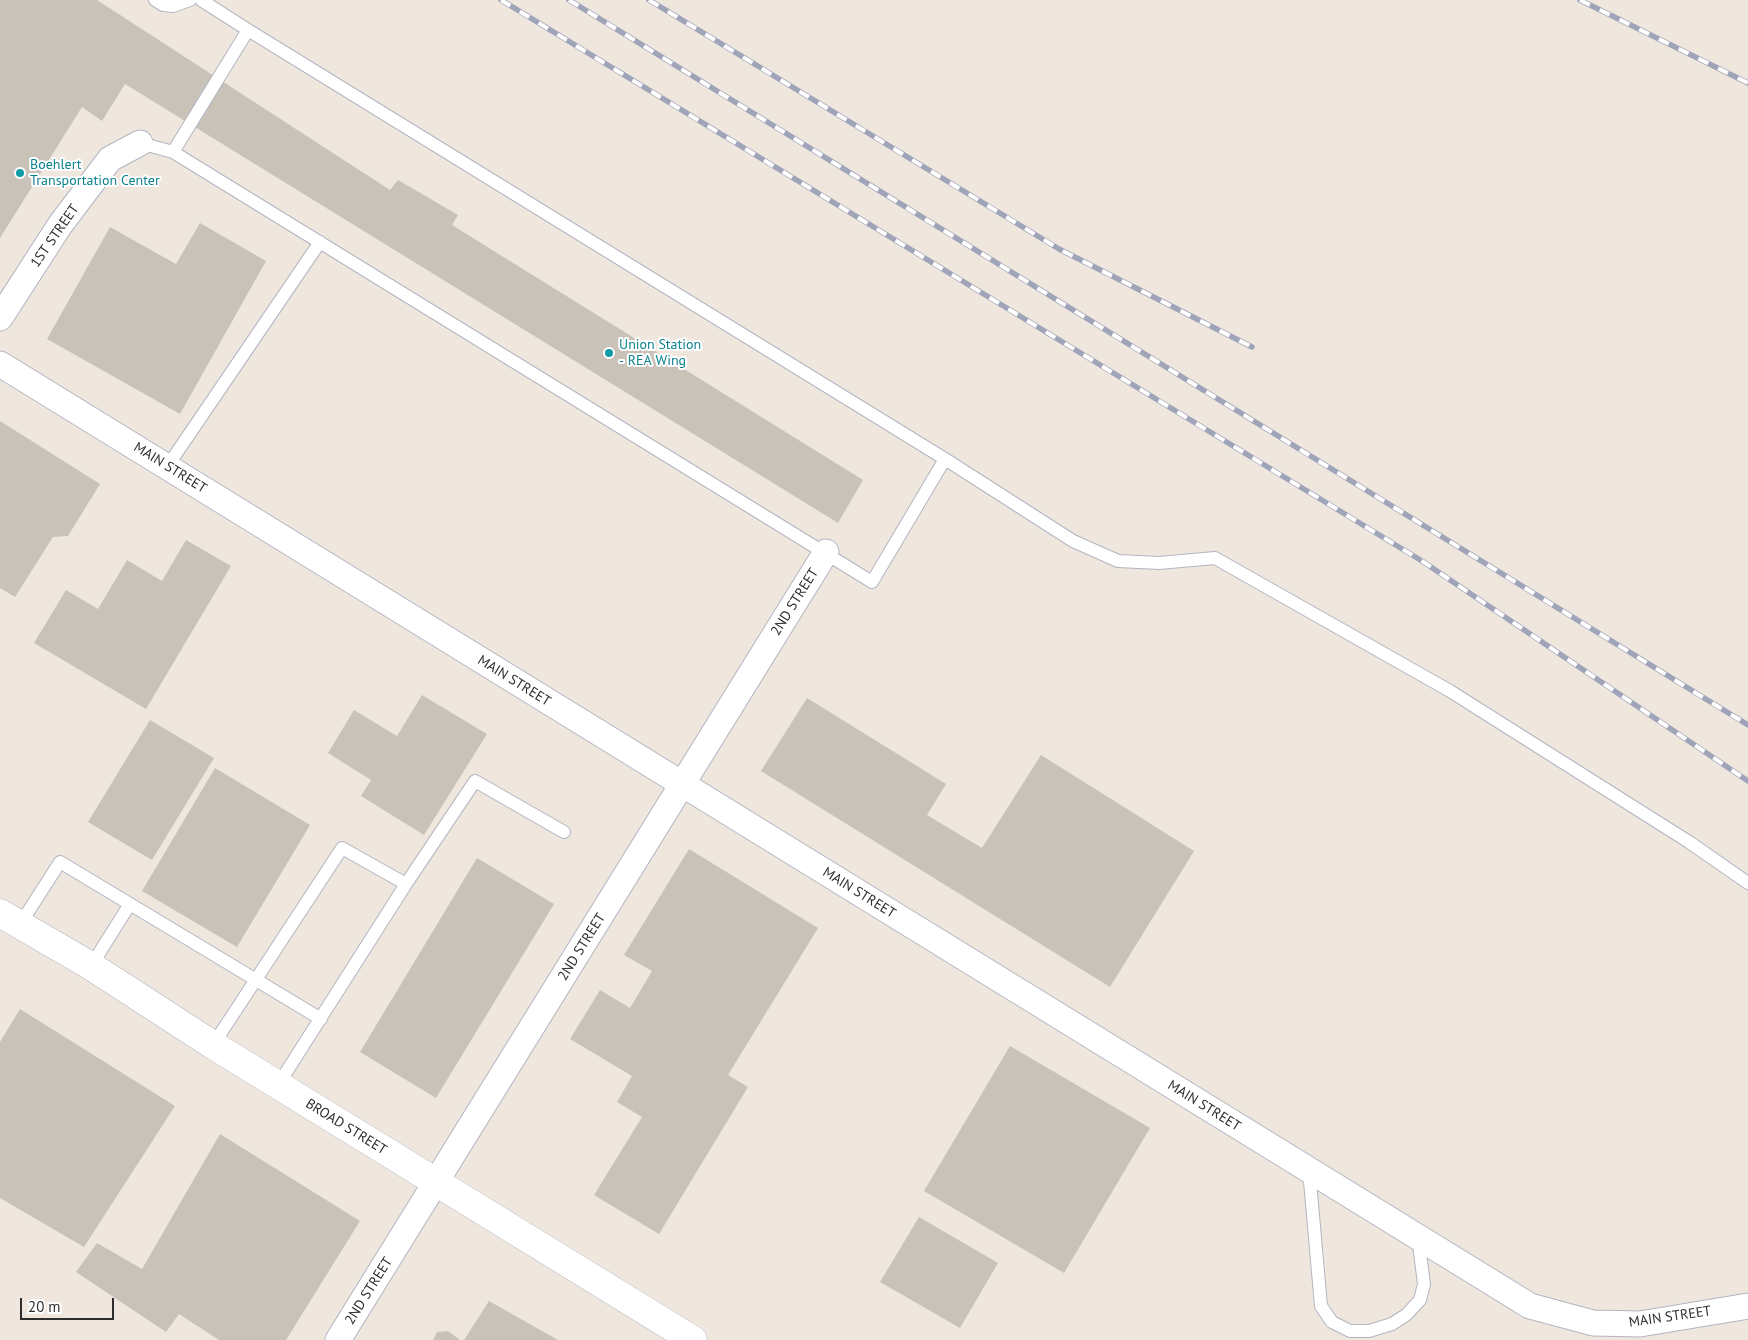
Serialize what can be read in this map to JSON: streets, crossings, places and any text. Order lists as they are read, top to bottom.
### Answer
{
  "streets": {
    "main road": ["BROAD STREET"],
    "street": ["1ST STREET", "MAIN STREET", "2ND STREET"]
  },
  "crossings": [
    ["MAIN STREET", "2ND STREET"],
    ["2ND STREET", "BROAD STREET"]
  ],
  "places": ["Boehlert Transportation Center", "Union Station - REA Wing"],
  "scale_bar": "20 m"
}
